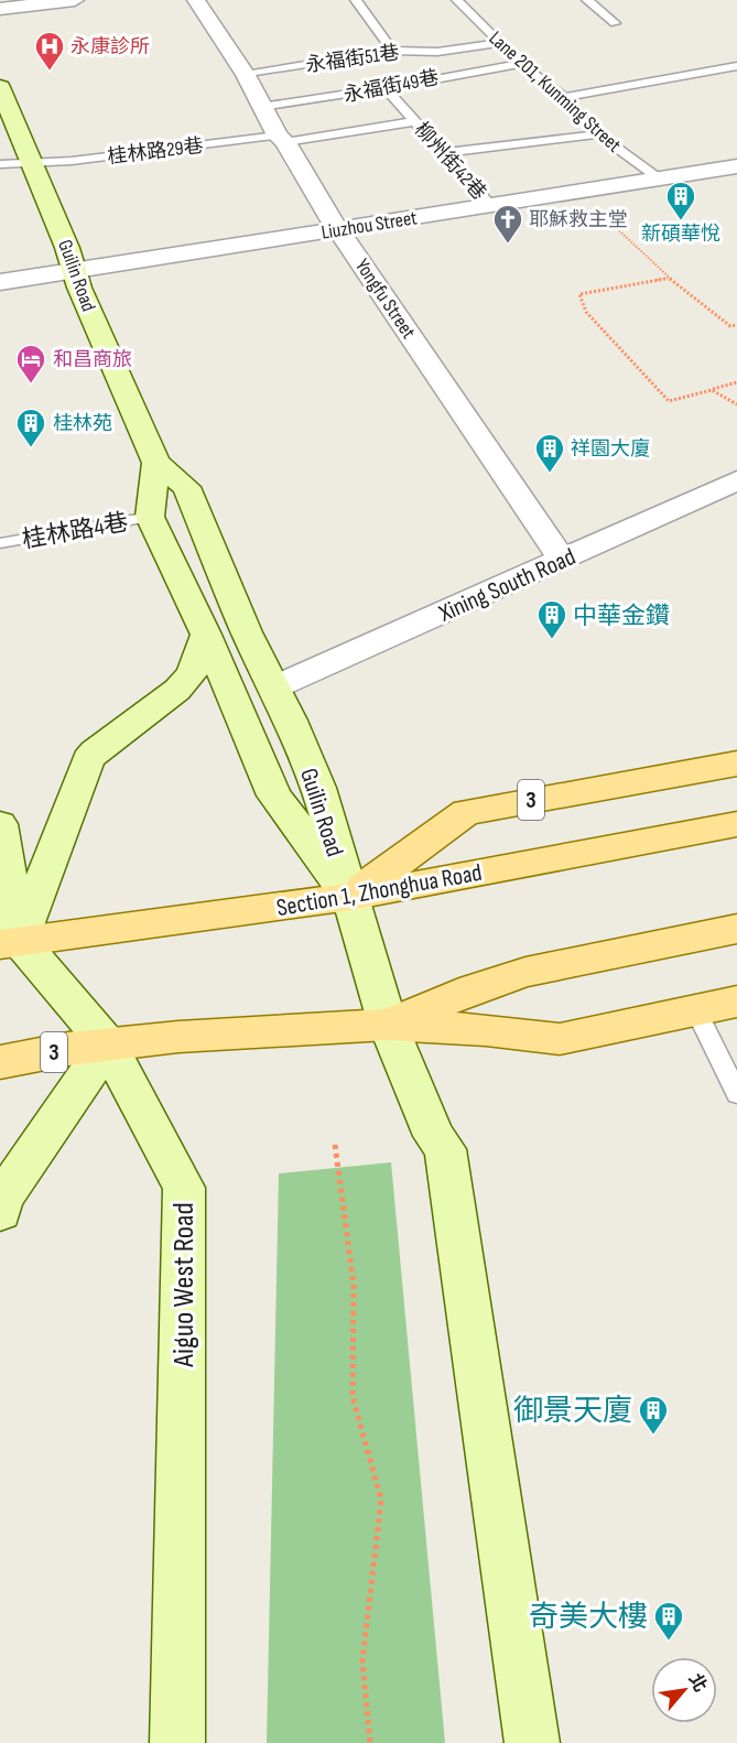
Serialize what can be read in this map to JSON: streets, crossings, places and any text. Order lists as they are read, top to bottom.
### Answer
{
  "streets": {
    "main road": ["3", "Section 1, Zhonghua Road"],
    "street": [
      "Liuzhou Street",
      "Guilin Road",
      "Yongfu Street",
      "Xining South Road",
      "Aiguo West Road"
    ],
    "lane": [
      "永福街51巷",
      "永福街49巷",
      "Lane 201, Kunming Street",
      "桂林路29巷",
      "柳州街42巷",
      "桂林路4巷"
    ]
  },
  "crossings": [
    ["永福街51巷", "Lane 201, Kunming Street"],
    ["永福街51巷", "Yongfu Street"],
    ["永福街49巷", "Lane 201, Kunming Street"],
    ["永福街49巷", "柳州街42巷"],
    ["永福街49巷", "Yongfu Street"],
    ["Lane 201, Kunming Street", "Liuzhou Street"],
    ["桂林路29巷", "柳州街42巷"],
    ["桂林路29巷", "Guilin Road"],
    ["桂林路29巷", "Yongfu Street"],
    ["柳州街42巷", "Liuzhou Street"],
    ["Liuzhou Street", "Guilin Road"],
    ["Liuzhou Street", "Yongfu Street"],
    ["Guilin Road", "桂林路4巷"],
    ["Guilin Road", "Xining South Road"],
    ["Guilin Road", "3"],
    ["Guilin Road", "Section 1, Zhonghua Road"],
    ["Yongfu Street", "Xining South Road"],
    ["3", "Section 1, Zhonghua Road"],
    ["3", "Aiguo West Road"],
    ["Section 1, Zhonghua Road", "Aiguo West Road"]
  ],
  "places": {
    "hospital": ["永康診所"],
    "building": [
      "新碩華悅",
      "桂林苑",
      "祥園大廈",
      "中華金鑽",
      "御景天廈",
      "奇美大樓"
    ],
    "church": ["耶穌救主堂"],
    "hotel": ["和昌商旅"]
  },
  "north": "top right"
}
